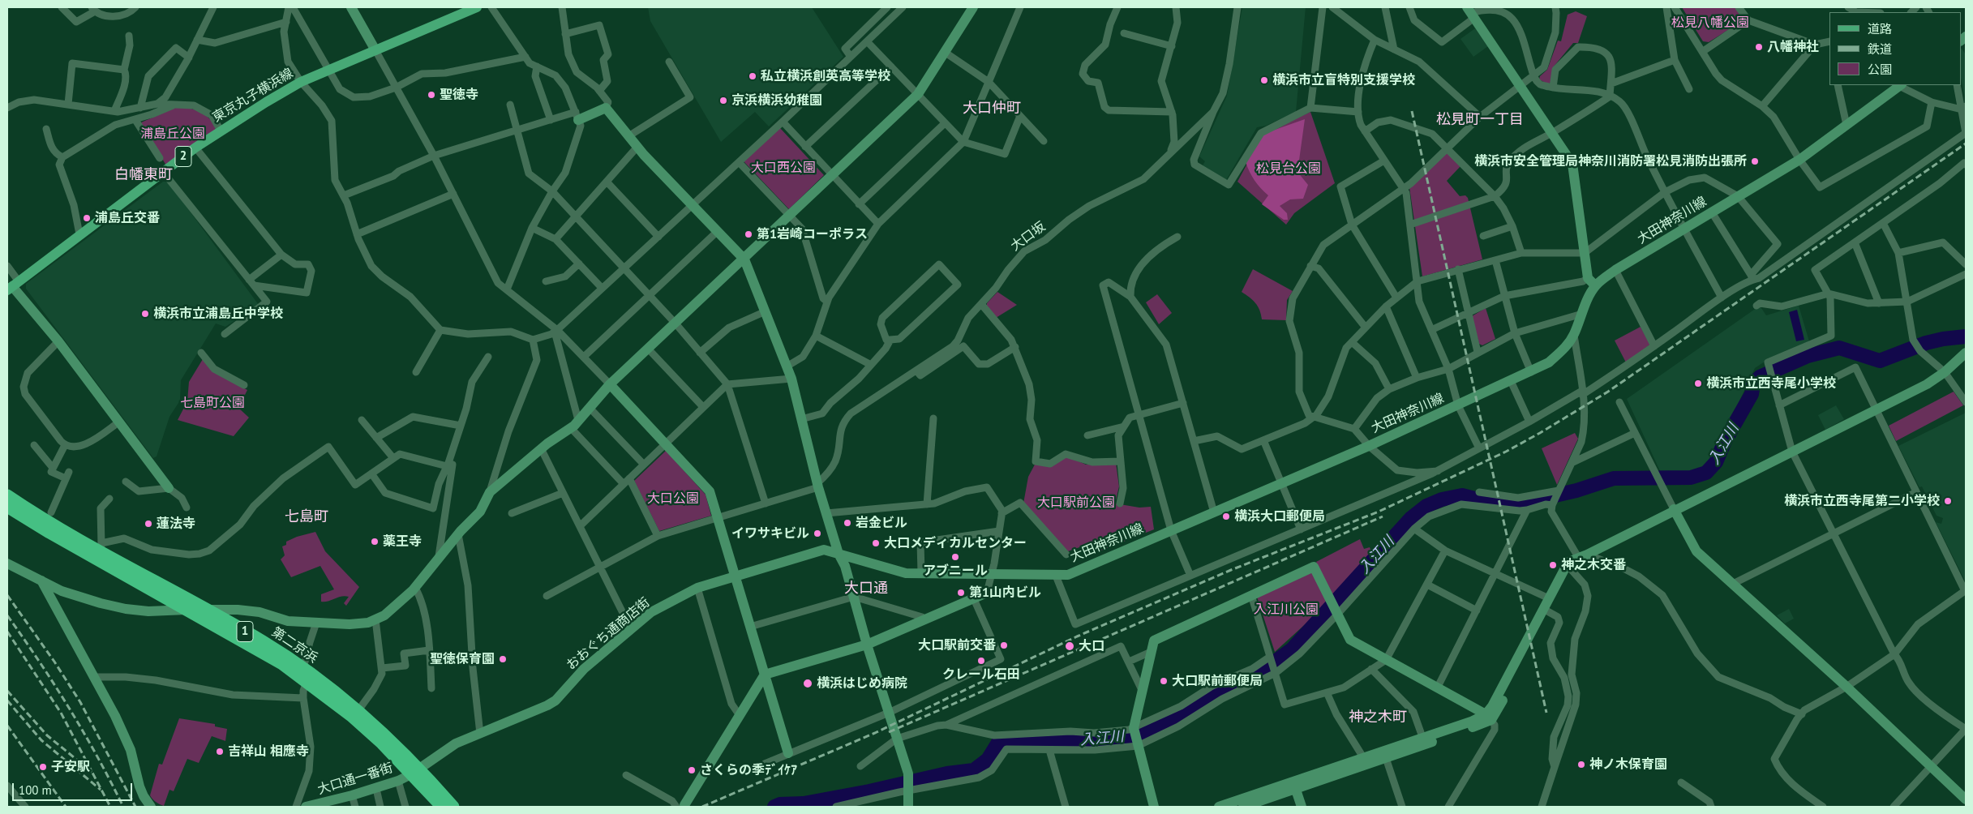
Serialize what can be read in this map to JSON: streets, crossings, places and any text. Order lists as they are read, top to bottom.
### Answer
{
  "streets": {
    "highway": ["1", "第二京浜"],
    "main road": ["東京丸子横浜線", "2"],
    "street": [
      "大田神奈川線",
      "大口坂",
      "おおぐち通商店街",
      "大口通一番街"
    ]
  },
  "crossings": [
    ["大田神奈川線", "おおぐち通商店街"],
    ["おおぐち通商店街", "第二京浜"],
    ["おおぐち通商店街", "大口通一番街"],
    ["第二京浜", "大口通一番街"]
  ],
  "districts": [
    "大口仲町",
    "松見町一丁目",
    "白幡東町",
    "七島町",
    "大口通",
    "神之木町"
  ],
  "water": ["入江川"],
  "parks": [
    "松見八幡公園",
    "浦島丘公園",
    "大口西公園",
    "松見台公園",
    "七島町公園",
    "大口公園",
    "大口駅前公園",
    "入江川公園"
  ],
  "places": [
    "八幡神社",
    "私立横浜創英高等学校",
    "横浜市立盲特別支援学校",
    "聖徳寺",
    "京浜横浜幼稚園",
    "横浜市安全管理局神奈川消防署松見消防出張所",
    "浦島丘交番",
    "第1岩崎コーポラス",
    "横浜市立浦島丘中学校",
    "横浜市立西寺尾小学校",
    "横浜市立西寺尾第二小学校",
    "横浜大口郵便局",
    "岩金ビル",
    "蓮法寺",
    "イワサキビル",
    "薬王寺",
    "大口メディカルセンター",
    "アブニール",
    "神之木交番",
    "第1山内ビル",
    "大口駅前交番",
    "大口",
    "聖徳保育園",
    "クレール石田",
    "大口駅前郵便局",
    "横浜はじめ病院",
    "吉祥山 相應寺",
    "神ノ木保育園",
    "子安駅",
    "さくらの季ﾃﾞｲｹｱ"
  ],
  "legend": ["道路", "鉄道", "公園"],
  "scale_bar": "100 m"
}
